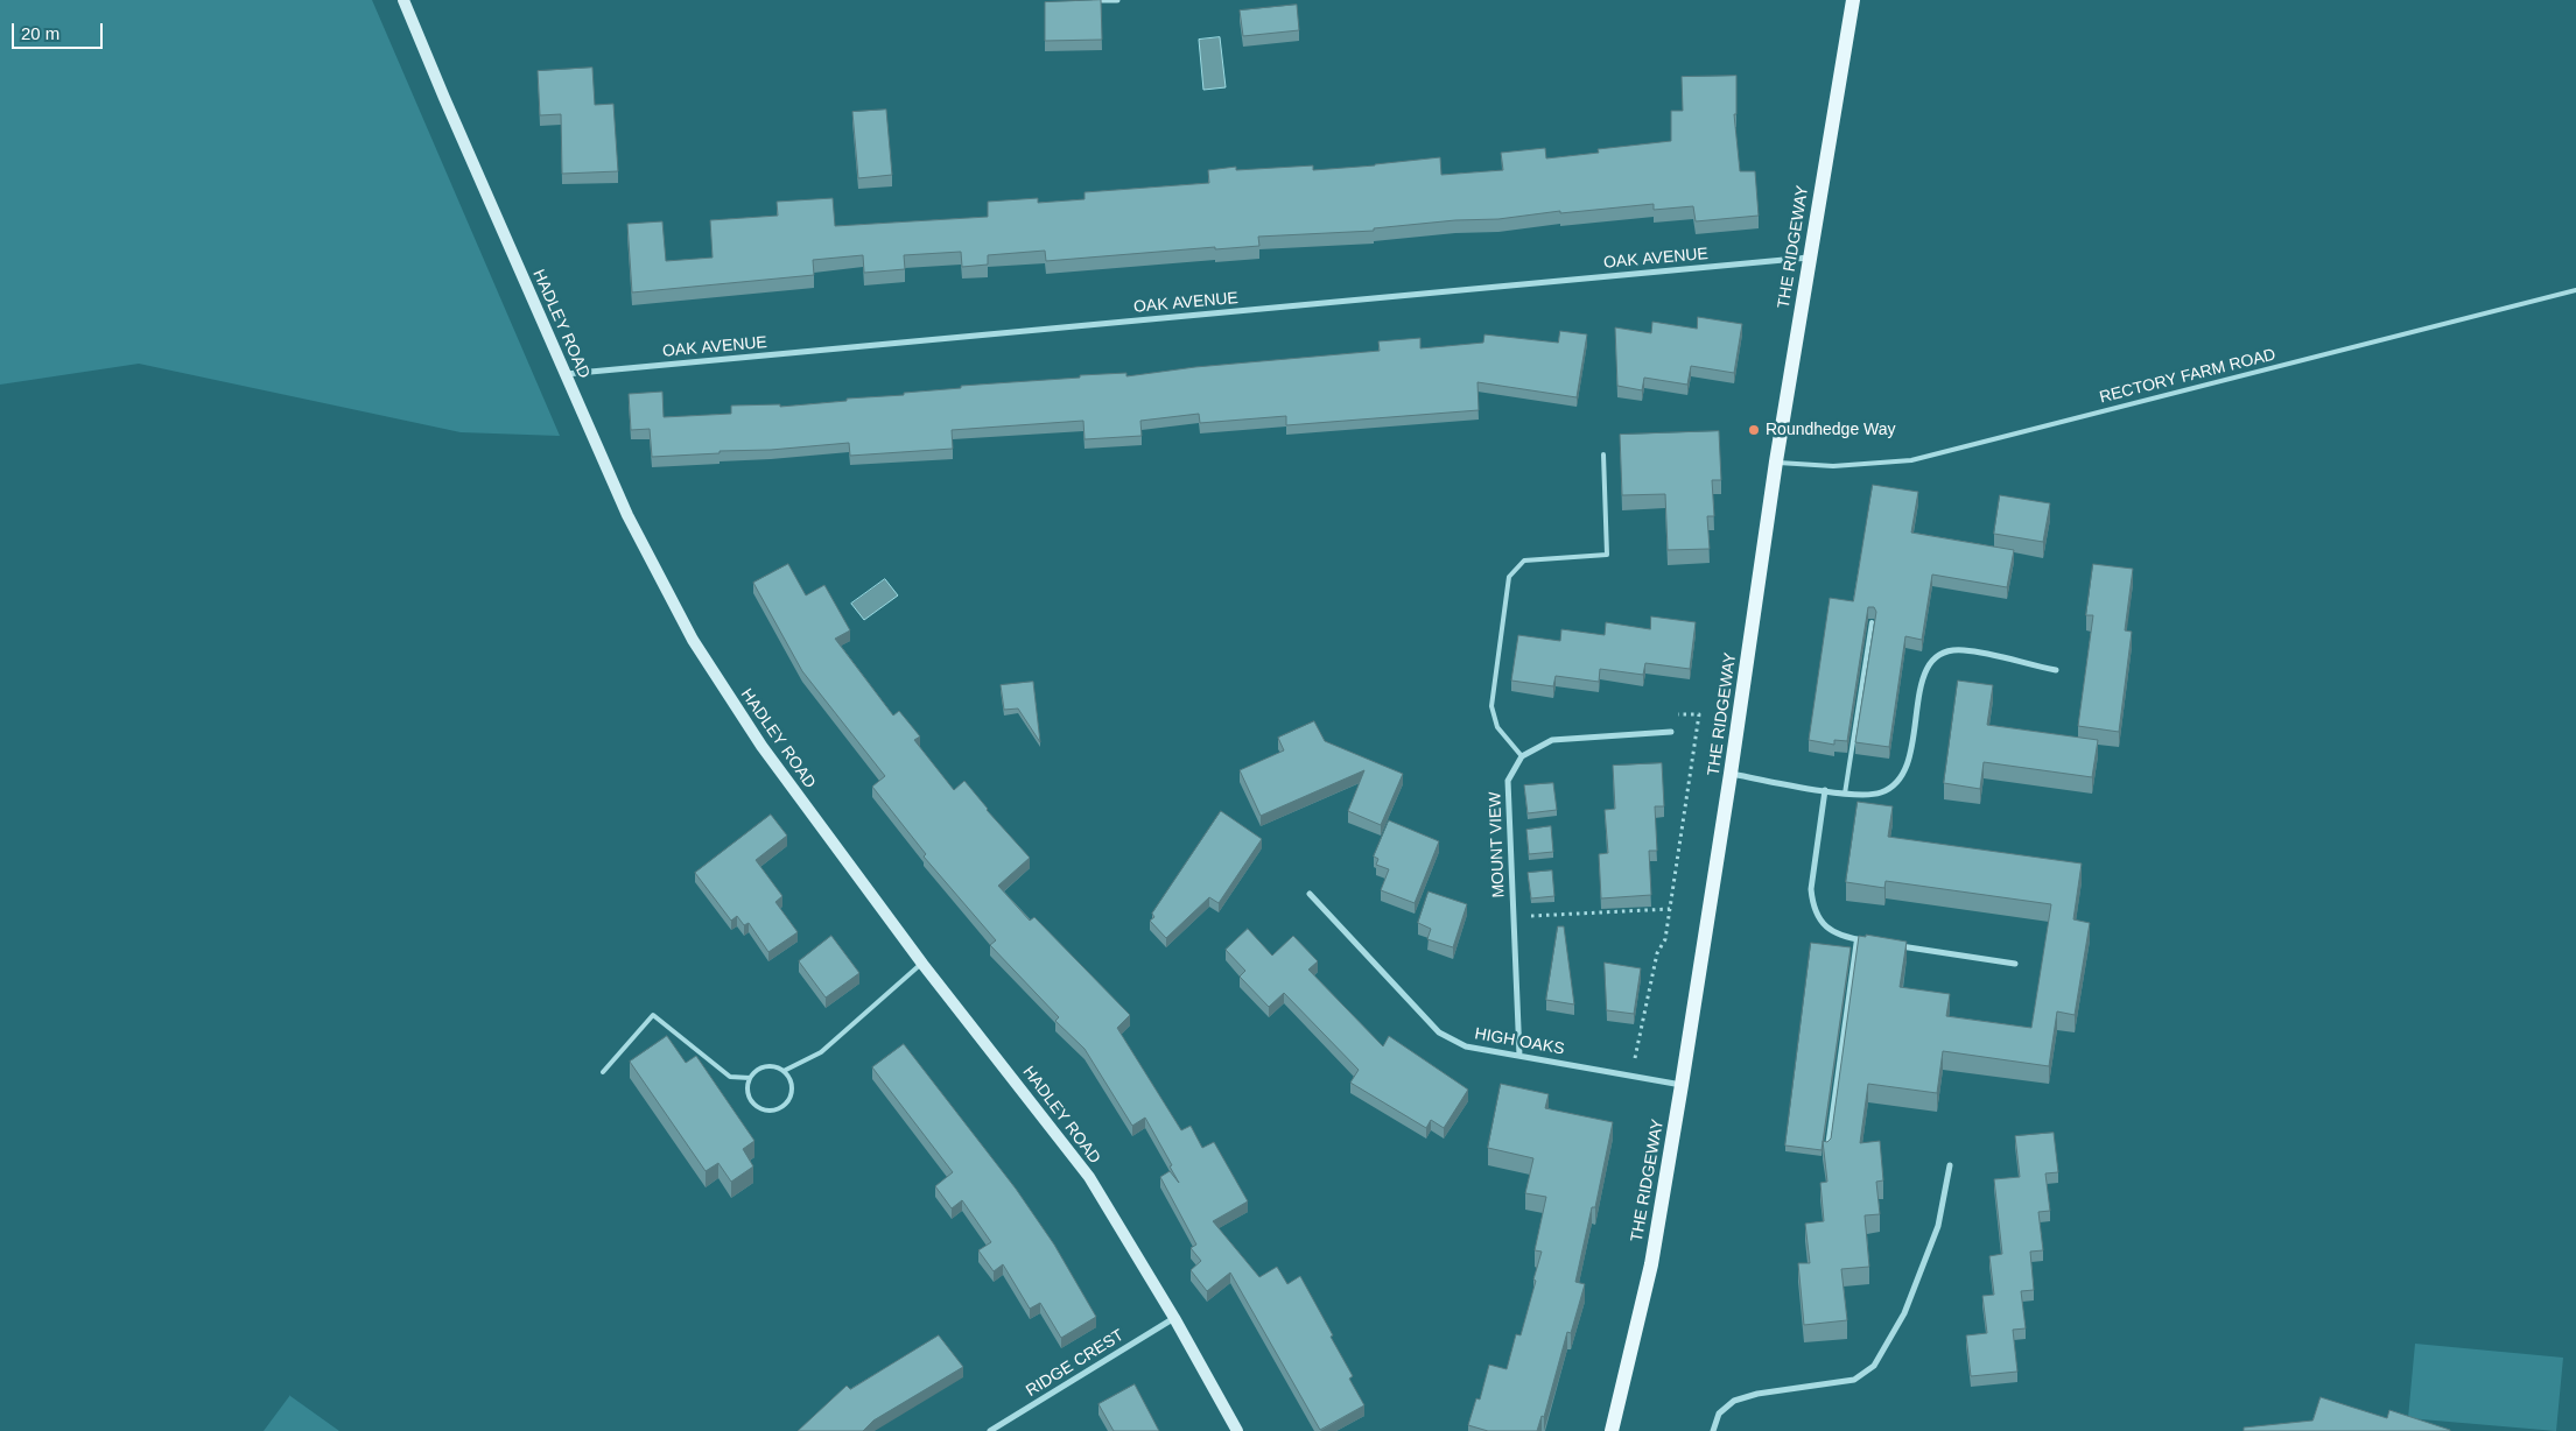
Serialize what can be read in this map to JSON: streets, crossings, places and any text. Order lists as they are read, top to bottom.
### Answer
{
  "streets": {
    "main road": ["THE RIDGEWAY"],
    "street": [
      "OAK AVENUE",
      "HADLEY ROAD",
      "MOUNT VIEW",
      "HIGH OAKS",
      "RIDGE CREST"
    ],
    "lane": ["RECTORY FARM ROAD"]
  },
  "crossings": [
    ["THE RIDGEWAY", "OAK AVENUE"],
    ["THE RIDGEWAY", "RECTORY FARM ROAD"],
    ["THE RIDGEWAY", "HIGH OAKS"],
    ["OAK AVENUE", "HADLEY ROAD"],
    ["HADLEY ROAD", "RIDGE CREST"],
    ["MOUNT VIEW", "HIGH OAKS"]
  ],
  "places": ["Roundhedge Way"],
  "scale_bar": "20 m"
}
